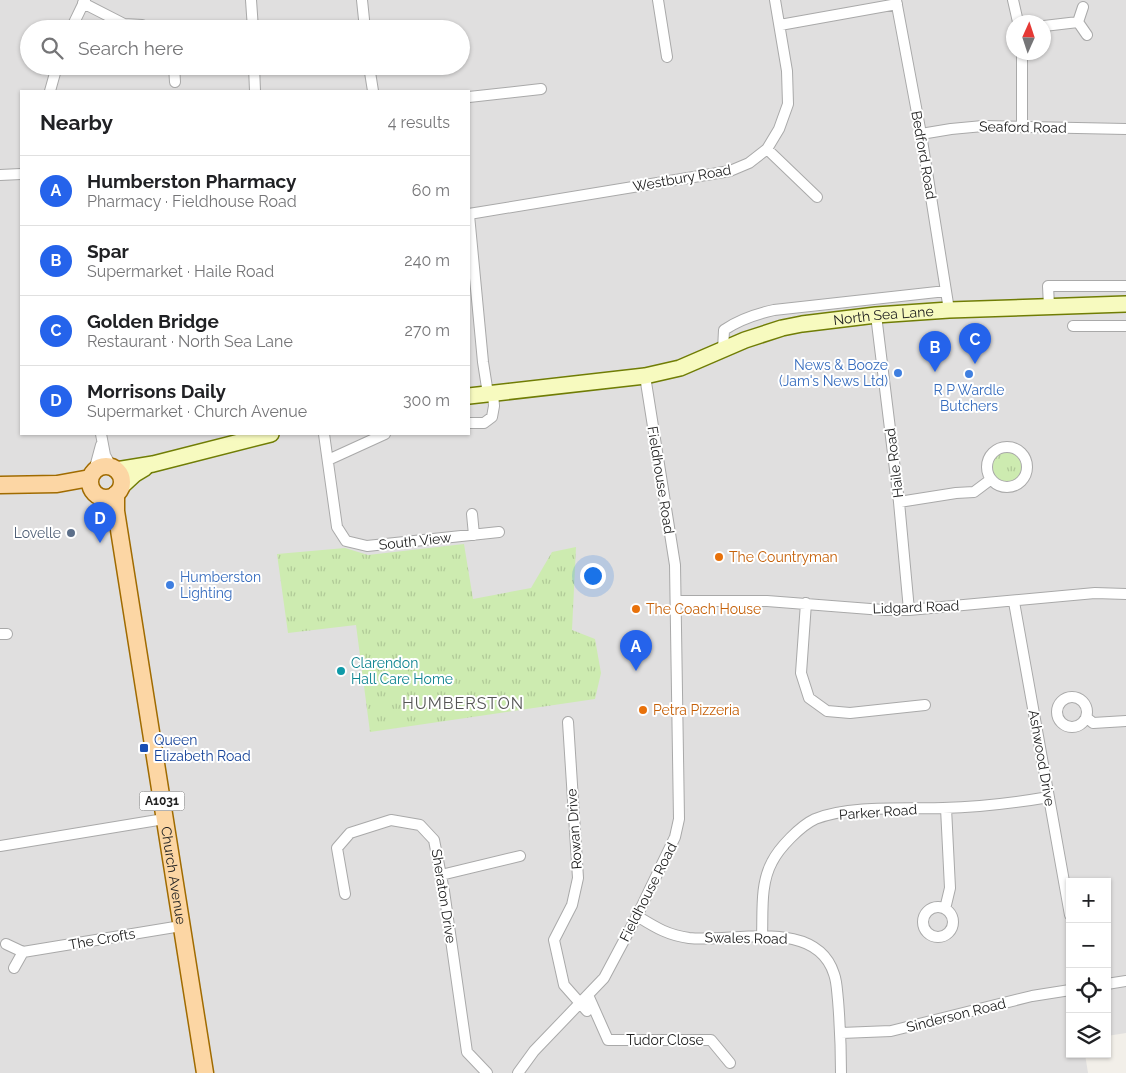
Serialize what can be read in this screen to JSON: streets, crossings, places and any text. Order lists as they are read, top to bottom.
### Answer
{
  "streets": {
    "main road": ["A1031", "Church Avenue"],
    "street": [
      "Seaford Road",
      "Bedford Road",
      "Westbury Road",
      "North Sea Lane",
      "Haile Road",
      "Fieldhouse Road",
      "South View",
      "Lidgard Road",
      "Ashwood Drive",
      "Parker Road",
      "Rowan Drive",
      "Sheraton Drive",
      "Swales Road",
      "The Crofts",
      "Sinderson Road",
      "Tudor Close"
    ]
  },
  "crossings": [
    ["Seaford Road", "Bedford Road"],
    ["Bedford Road", "North Sea Lane"],
    ["North Sea Lane", "Haile Road"],
    ["North Sea Lane", "Fieldhouse Road"],
    ["Haile Road", "Lidgard Road"],
    ["Fieldhouse Road", "Lidgard Road"],
    ["Fieldhouse Road", "Rowan Drive"],
    ["Fieldhouse Road", "Swales Road"],
    ["Fieldhouse Road", "Tudor Close"],
    ["Lidgard Road", "Ashwood Drive"],
    ["Ashwood Drive", "Parker Road"],
    ["A1031", "Church Avenue"],
    ["Parker Road", "Swales Road"],
    ["Church Avenue", "The Crofts"],
    ["Swales Road", "Sinderson Road"]
  ],
  "districts": ["HUMBERSTON"],
  "places": {
    "other": [
      "News & Booze (Jam's News Ltd)",
      "R P Wardle Butchers",
      "Lovelle",
      "The Countryman",
      "Humberston Lighting",
      "The Coach House",
      "Clarendon Hall Care Home",
      "Petra Pizzeria"
    ],
    "transit": ["Queen Elizabeth Road"]
  },
  "north": "top",
  "page": {
    "search": "Search here",
    "heading": ["Nearby", "4 results"],
    "list": [
      {
        "mark": "A",
        "name": "Humberston Pharmacy",
        "note": "Pharmacy · Fieldhouse Road",
        "value": "60 m"
      },
      {
        "mark": "B",
        "name": "Spar",
        "note": "Supermarket · Haile Road",
        "value": "240 m"
      },
      {
        "mark": "C",
        "name": "Golden Bridge",
        "note": "Restaurant · North Sea Lane",
        "value": "270 m"
      },
      {
        "mark": "D",
        "name": "Morrisons Daily",
        "note": "Supermarket · Church Avenue",
        "value": "300 m"
      }
    ],
    "pins": [
      "C",
      "B",
      "D",
      "A"
    ],
    "map_buttons": ["+", "−"]
  }
}
